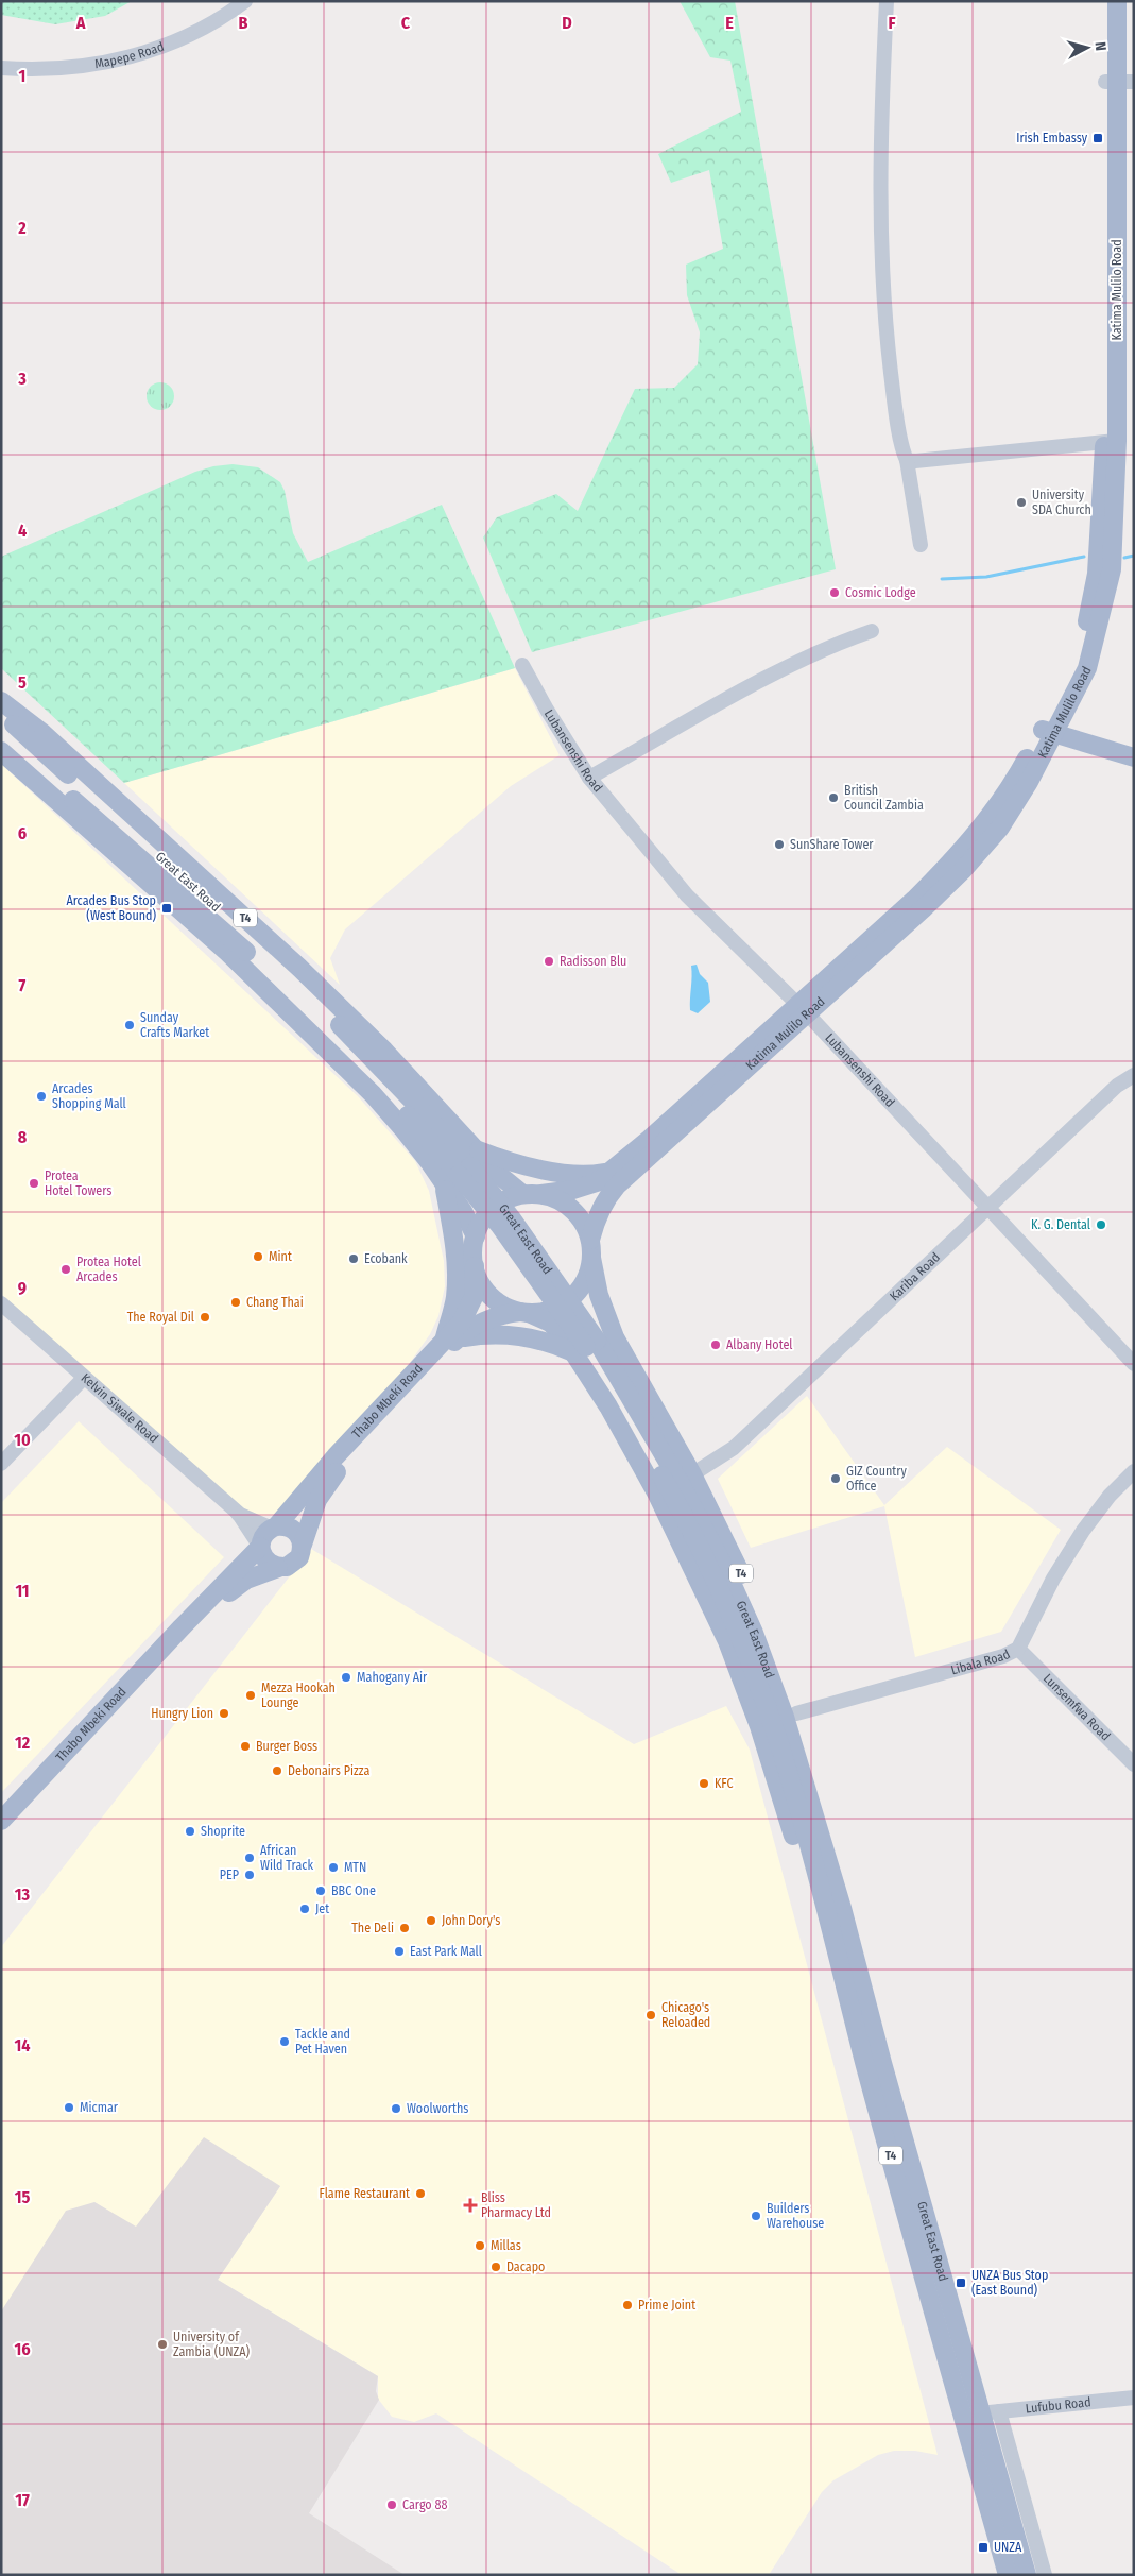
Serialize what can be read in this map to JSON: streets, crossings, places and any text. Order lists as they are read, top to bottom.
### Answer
{
  "streets": {
    "main road": [
      "Katima Mulilo Road",
      "Great East Road",
      "T4",
      "Thabo Mbeki Road"
    ],
    "street": [
      "Mapepe Road",
      "Lubansenshi Road",
      "Kariba Road",
      "Kelvin Siwale Road",
      "Libala Road",
      "Lunsemfwa Road",
      "Lufubu Road"
    ]
  },
  "crossings": [
    ["Katima Mulilo Road", "Lubansenshi Road"],
    ["Katima Mulilo Road", "Great East Road"],
    ["Katima Mulilo Road", "Thabo Mbeki Road"],
    ["Lubansenshi Road", "Kariba Road"],
    ["Great East Road", "Kariba Road"],
    ["Great East Road", "Thabo Mbeki Road"],
    ["Great East Road", "Libala Road"],
    ["Great East Road", "Lufubu Road"],
    ["Thabo Mbeki Road", "Kelvin Siwale Road"],
    ["Libala Road", "Lunsemfwa Road"]
  ],
  "places": {
    "transit": [
      "Irish Embassy",
      "Arcades Bus Stop (West Bound)",
      "UNZA Bus Stop (East Bound)",
      "UNZA"
    ],
    "other": [
      "University SDA Church",
      "Cosmic Lodge",
      "British Council Zambia",
      "SunShare Tower",
      "Radisson Blu",
      "Sunday Crafts Market",
      "Arcades Shopping Mall",
      "Protea Hotel Towers",
      "K. G. Dental",
      "Mint",
      "Ecobank",
      "Protea Hotel Arcades",
      "Chang Thai",
      "The Royal Dil",
      "Albany Hotel",
      "GIZ Country Office",
      "Mahogany Air",
      "Mezza Hookah Lounge",
      "Hungry Lion",
      "Burger Boss",
      "Debonairs Pizza",
      "KFC",
      "Shoprite",
      "African Wild Track",
      "MTN",
      "PEP",
      "BBC One",
      "Jet",
      "John Dory's",
      "The Deli",
      "East Park Mall",
      "Chicago's Reloaded",
      "Tackle and Pet Haven",
      "Micmar",
      "Woolworths",
      "Flame Restaurant",
      "Builders Warehouse",
      "Millas",
      "Dacapo",
      "Prime Joint",
      "University of Zambia (UNZA)",
      "Cargo 88"
    ],
    "health": ["Bliss Pharmacy Ltd"]
  },
  "north": "right",
  "grid": {
    "columns": [
      "A",
      "B",
      "C",
      "D",
      "E",
      "F"
    ],
    "rows": [
      "1",
      "2",
      "3",
      "4",
      "5",
      "6",
      "7",
      "8",
      "9",
      "10",
      "11",
      "12",
      "13",
      "14",
      "15",
      "16",
      "17"
    ]
  }
}
